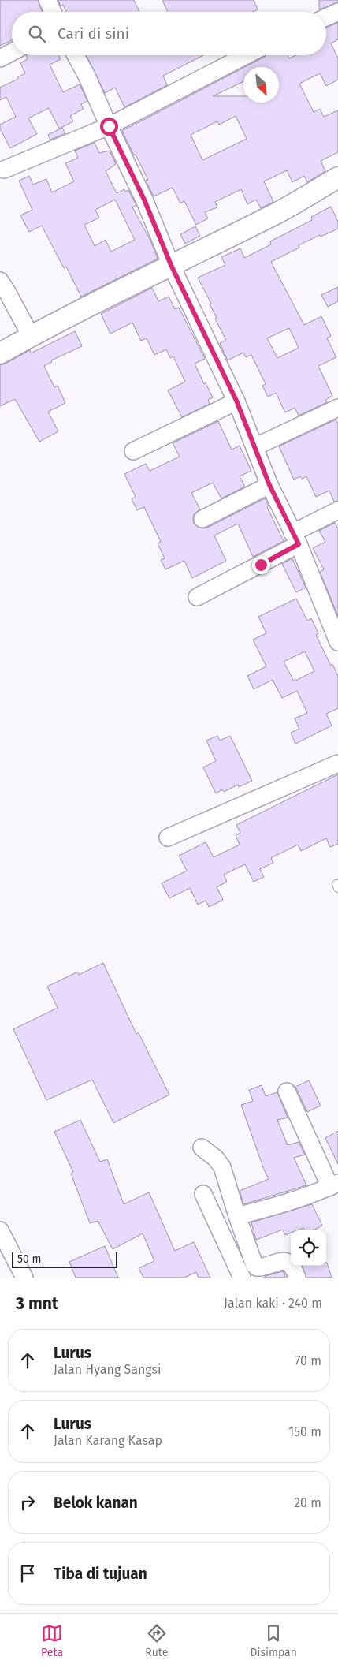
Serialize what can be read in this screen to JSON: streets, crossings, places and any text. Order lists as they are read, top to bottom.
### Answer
{
  "scale_bar": "50 m",
  "north": "bottom right",
  "page": {
    "search": "Cari di sini",
    "scale": "50 m",
    "heading": ["3 mnt", "Jalan kaki · 240 m"],
    "list": [
      ["Lurus", "Jalan Hyang Sangsi", "70 m"],
      ["Lurus", "Jalan Karang Kasap", "150 m"],
      ["Belok kanan", "20 m"],
      "Tiba di tujuan"
    ],
    "nav": ["Peta", "Rute", "Disimpan"]
  }
}
